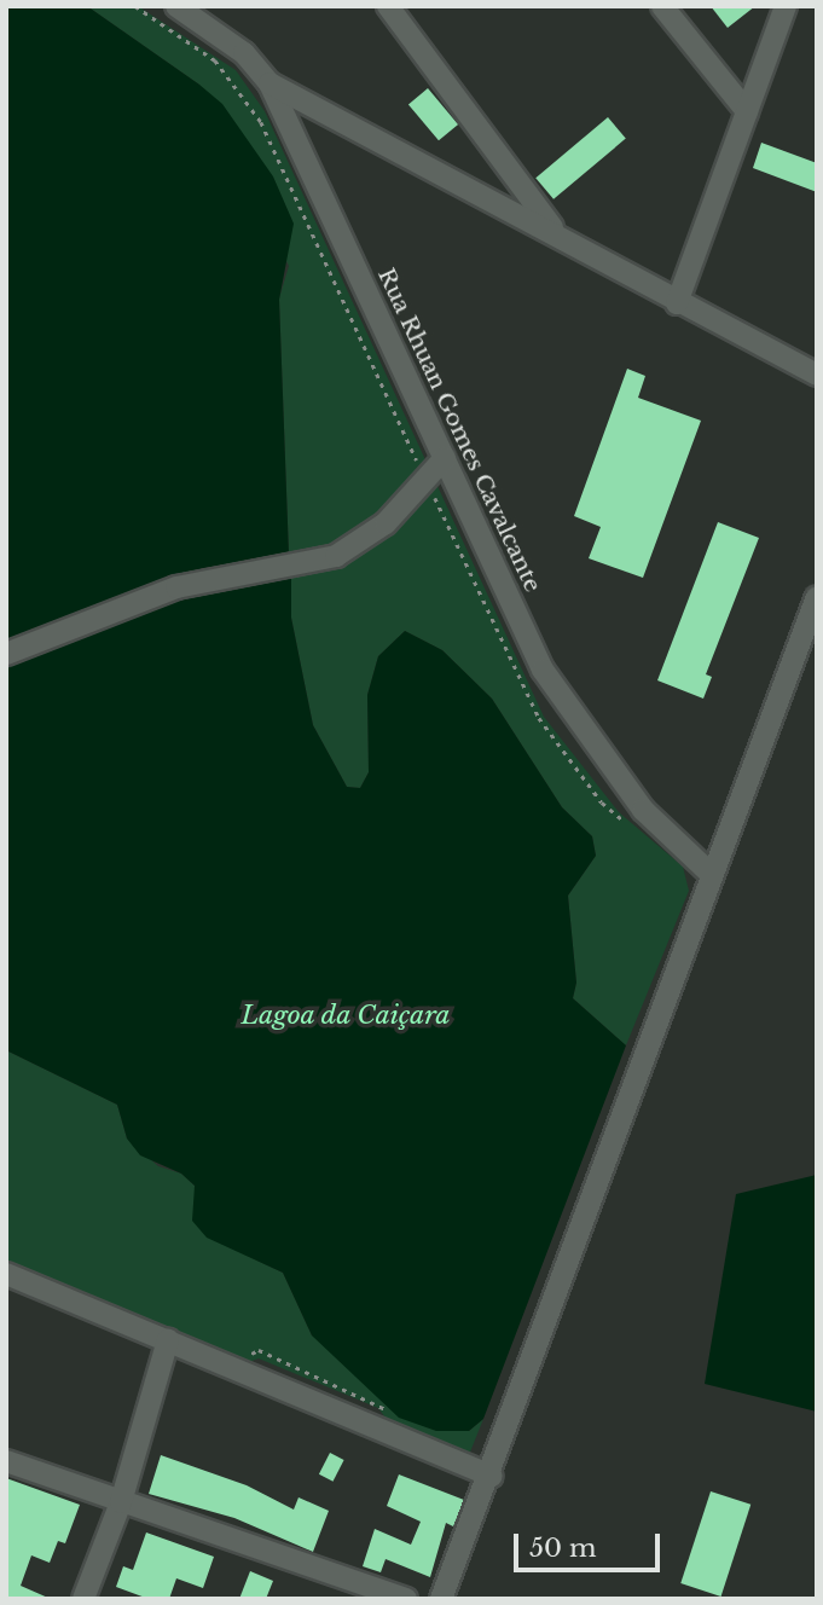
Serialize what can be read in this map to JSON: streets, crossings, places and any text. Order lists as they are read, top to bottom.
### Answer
{
  "streets": {
    "street": ["Rua Rhuan Gomes Cavalcante"]
  },
  "water": ["Lagoa da Caiçara"],
  "scale_bar": "50 m"
}
